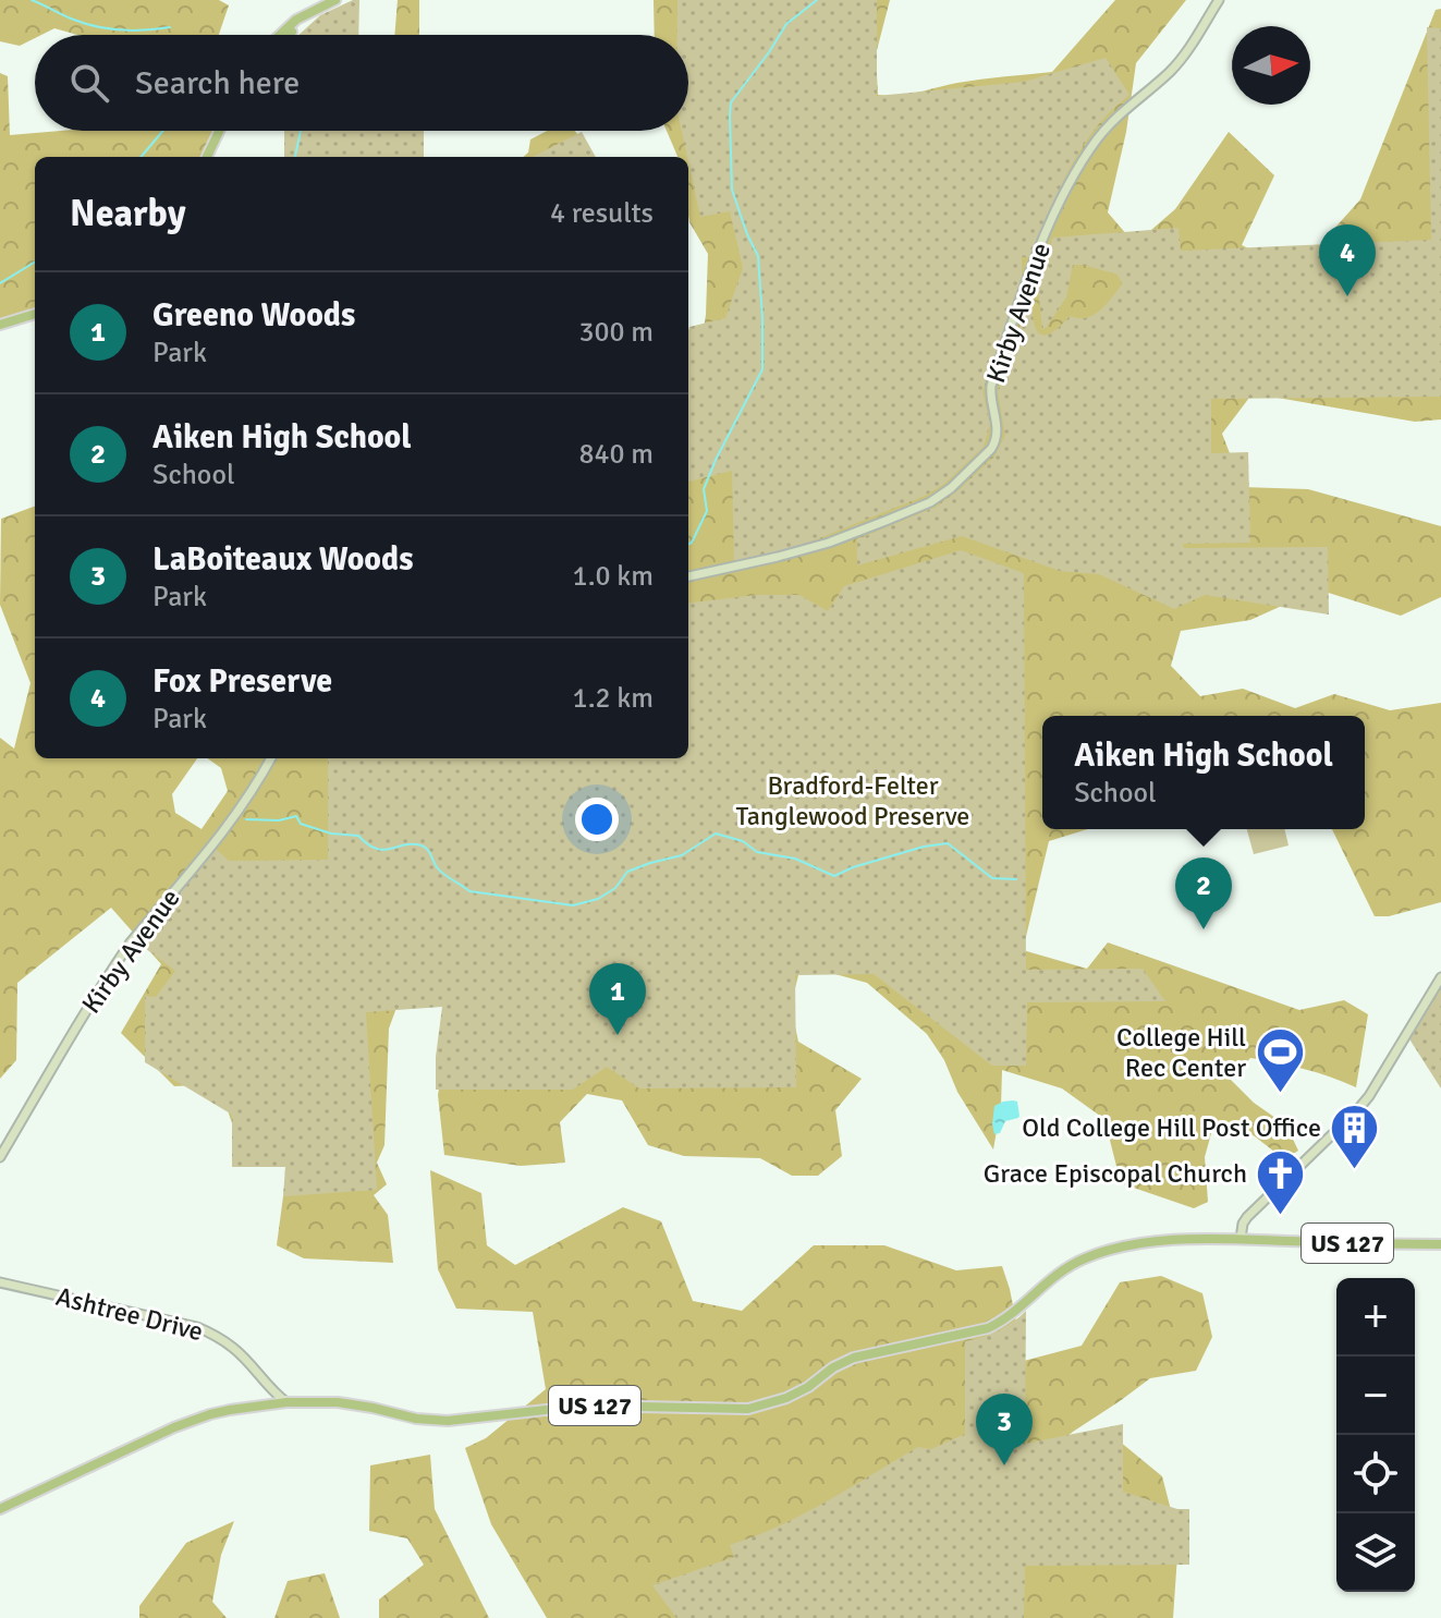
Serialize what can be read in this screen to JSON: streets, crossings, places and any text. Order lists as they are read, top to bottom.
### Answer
{
  "streets": {
    "main road": ["US 127"],
    "street": ["Kirby Avenue", "Ashtree Drive"]
  },
  "crossings": [
    ["US 127", "Ashtree Drive"]
  ],
  "parks": ["Bradford-Felter Tanglewood Preserve"],
  "places": {
    "sports": ["College Hill Rec Center"],
    "building": ["Old College Hill Post Office"],
    "church": ["Grace Episcopal Church"]
  },
  "north": "right",
  "page": {
    "search": "Search here",
    "heading": ["Nearby", "4 results"],
    "pins": [
      "4",
      "2",
      "1",
      "3"
    ],
    "list": [
      {
        "mark": "1",
        "name": "Greeno Woods",
        "note": "Park",
        "value": "300 m"
      },
      {
        "mark": "2",
        "name": "Aiken High School",
        "note": "School",
        "value": "840 m"
      },
      {
        "mark": "3",
        "name": "LaBoiteaux Woods",
        "note": "Park",
        "value": "1.0 km"
      },
      {
        "mark": "4",
        "name": "Fox Preserve",
        "note": "Park",
        "value": "1.2 km"
      }
    ],
    "popup": ["Aiken High School", "School"],
    "map_buttons": ["+", "−"]
  }
}
